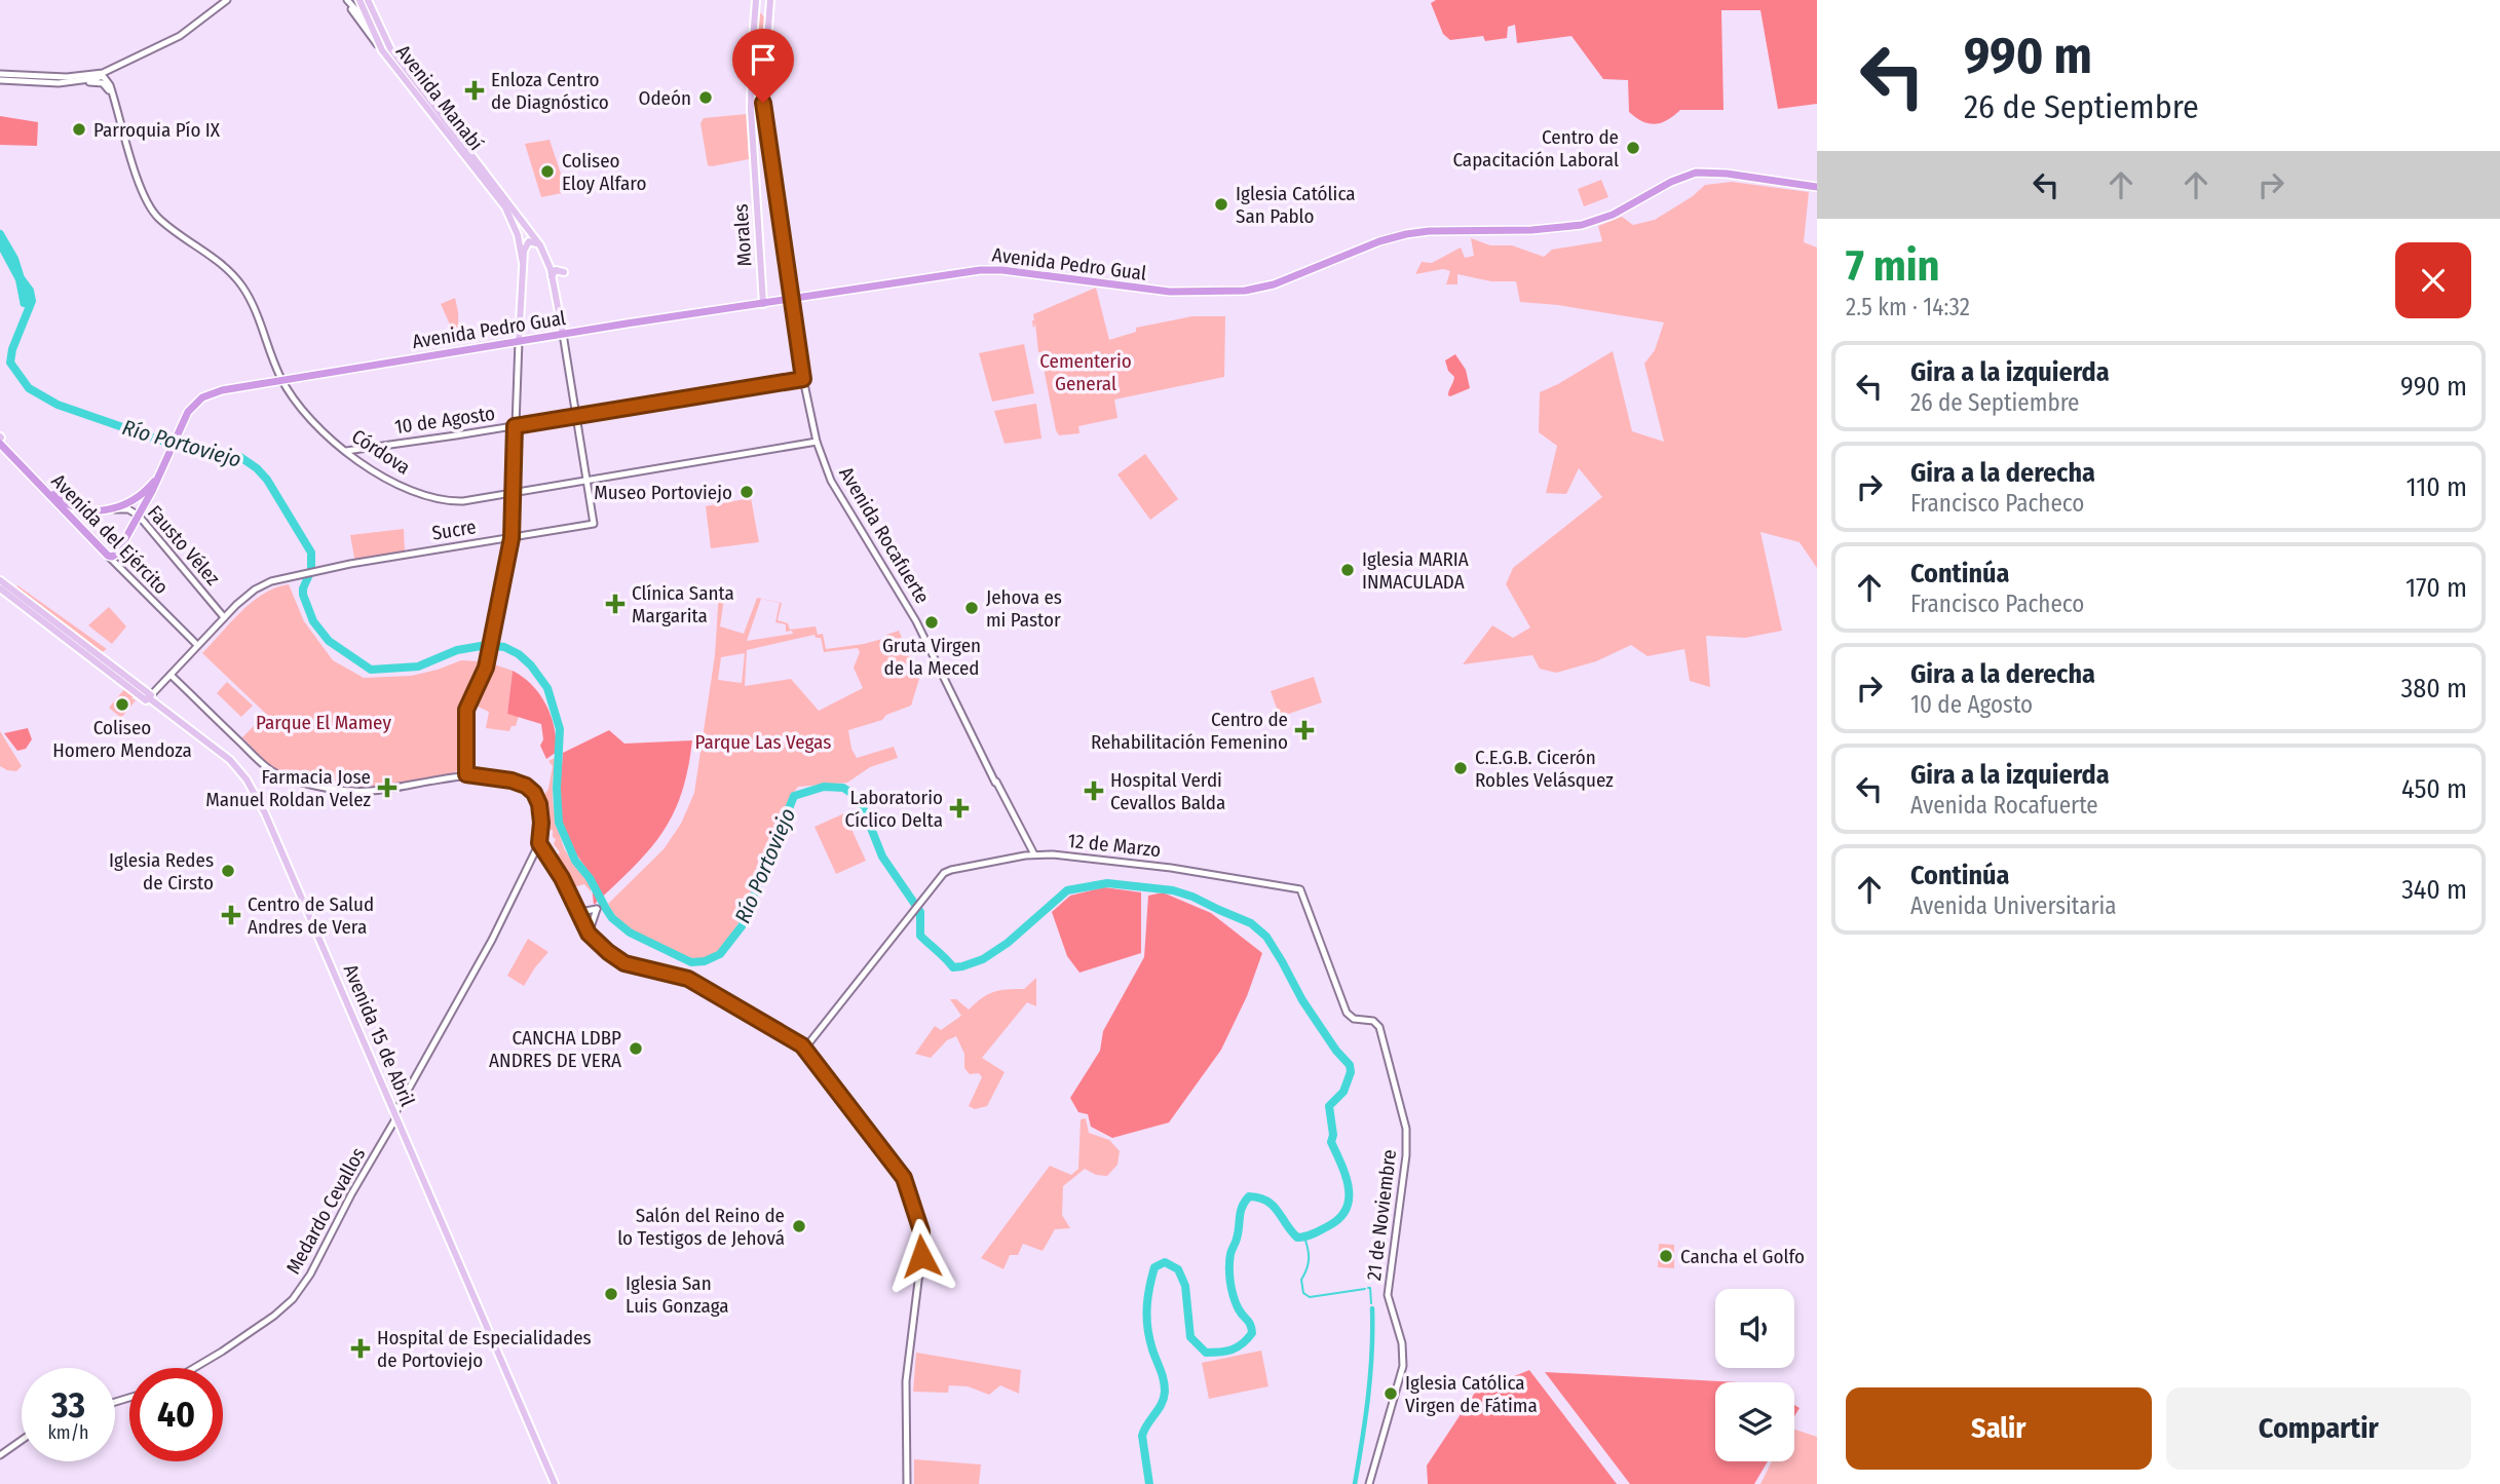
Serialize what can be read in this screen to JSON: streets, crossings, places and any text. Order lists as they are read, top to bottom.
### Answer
{
  "streets": {
    "highway": ["Avenida Pedro Gual", "Avenida del Ejército"],
    "main road": [
      "Avenida Manabí",
      "Morales",
      "Avenida Rocafuerte",
      "Avenida 15 de Abril"
    ],
    "street": [
      "10 de Agosto",
      "Córdova",
      "Sucre",
      "Fausto Vélez",
      "12 de Marzo",
      "Medardo Cevallos",
      "21 de Noviembre"
    ]
  },
  "crossings": [
    ["Morales", "Avenida Pedro Gual"],
    ["Avenida Pedro Gual", "Córdova"],
    ["Avenida Pedro Gual", "Avenida Rocafuerte"],
    ["10 de Agosto", "Córdova"],
    ["10 de Agosto", "Avenida Rocafuerte"],
    ["Córdova", "Sucre"],
    ["Córdova", "Avenida Rocafuerte"],
    ["Sucre", "Fausto Vélez"],
    ["Avenida Rocafuerte", "12 de Marzo"],
    ["12 de Marzo", "21 de Noviembre"],
    ["Avenida 15 de Abril", "Medardo Cevallos"]
  ],
  "water": ["Río Portoviejo"],
  "parks": ["Cementerio General", "Parque El Mamey", "Parque Las Vegas"],
  "places": {
    "health": [
      "Enloza Centro de Diagnóstico",
      "Clínica Santa Margarita",
      "Centro de Rehabilitación Femenino",
      "Farmacia Jose Manuel Roldan Velez",
      "Hospital Verdi Cevallos Balda",
      "Laboratorio Cíclico Delta",
      "Centro de Salud Andres de Vera",
      "Hospital de Especialidades de Portoviejo"
    ],
    "other": [
      "Odeón",
      "Parroquia Pío IX",
      "Centro de Capacitación Laboral",
      "Coliseo Eloy Alfaro",
      "Iglesia Católica San Pablo",
      "Museo Portoviejo",
      "Iglesia MARIA INMACULADA",
      "Jehova es mi Pastor",
      "Gruta Virgen de la Meced",
      "Coliseo Homero Mendoza",
      "C.E.G.B. Cicerón Robles Velásquez",
      "Iglesia Redes de Cirsto",
      "CANCHA LDBP ANDRES DE VERA",
      "Salón del Reino de lo Testigos de Jehová",
      "Cancha el Golfo",
      "Iglesia San Luis Gonzaga",
      "Iglesia Católica Virgen de Fátima"
    ]
  },
  "page": {
    "turn": ["990 m", "26 de Septiembre"],
    "heading": ["7 min", "2.5 km · 14:32"],
    "list": [
      {
        "name": "Gira a la izquierda",
        "note": "26 de Septiembre",
        "value": "990 m"
      },
      {
        "name": "Gira a la derecha",
        "note": "Francisco Pacheco",
        "value": "110 m"
      },
      {
        "name": "Continúa",
        "note": "Francisco Pacheco",
        "value": "170 m"
      },
      {
        "name": "Gira a la derecha",
        "note": "10 de Agosto",
        "value": "380 m"
      },
      {
        "name": "Gira a la izquierda",
        "note": "Avenida Rocafuerte",
        "value": "450 m"
      },
      {
        "name": "Continúa",
        "note": "Avenida Universitaria",
        "value": "340 m"
      }
    ],
    "speed": "33 km/h",
    "limit": "40",
    "buttons": ["Salir", "Compartir"]
  }
}
